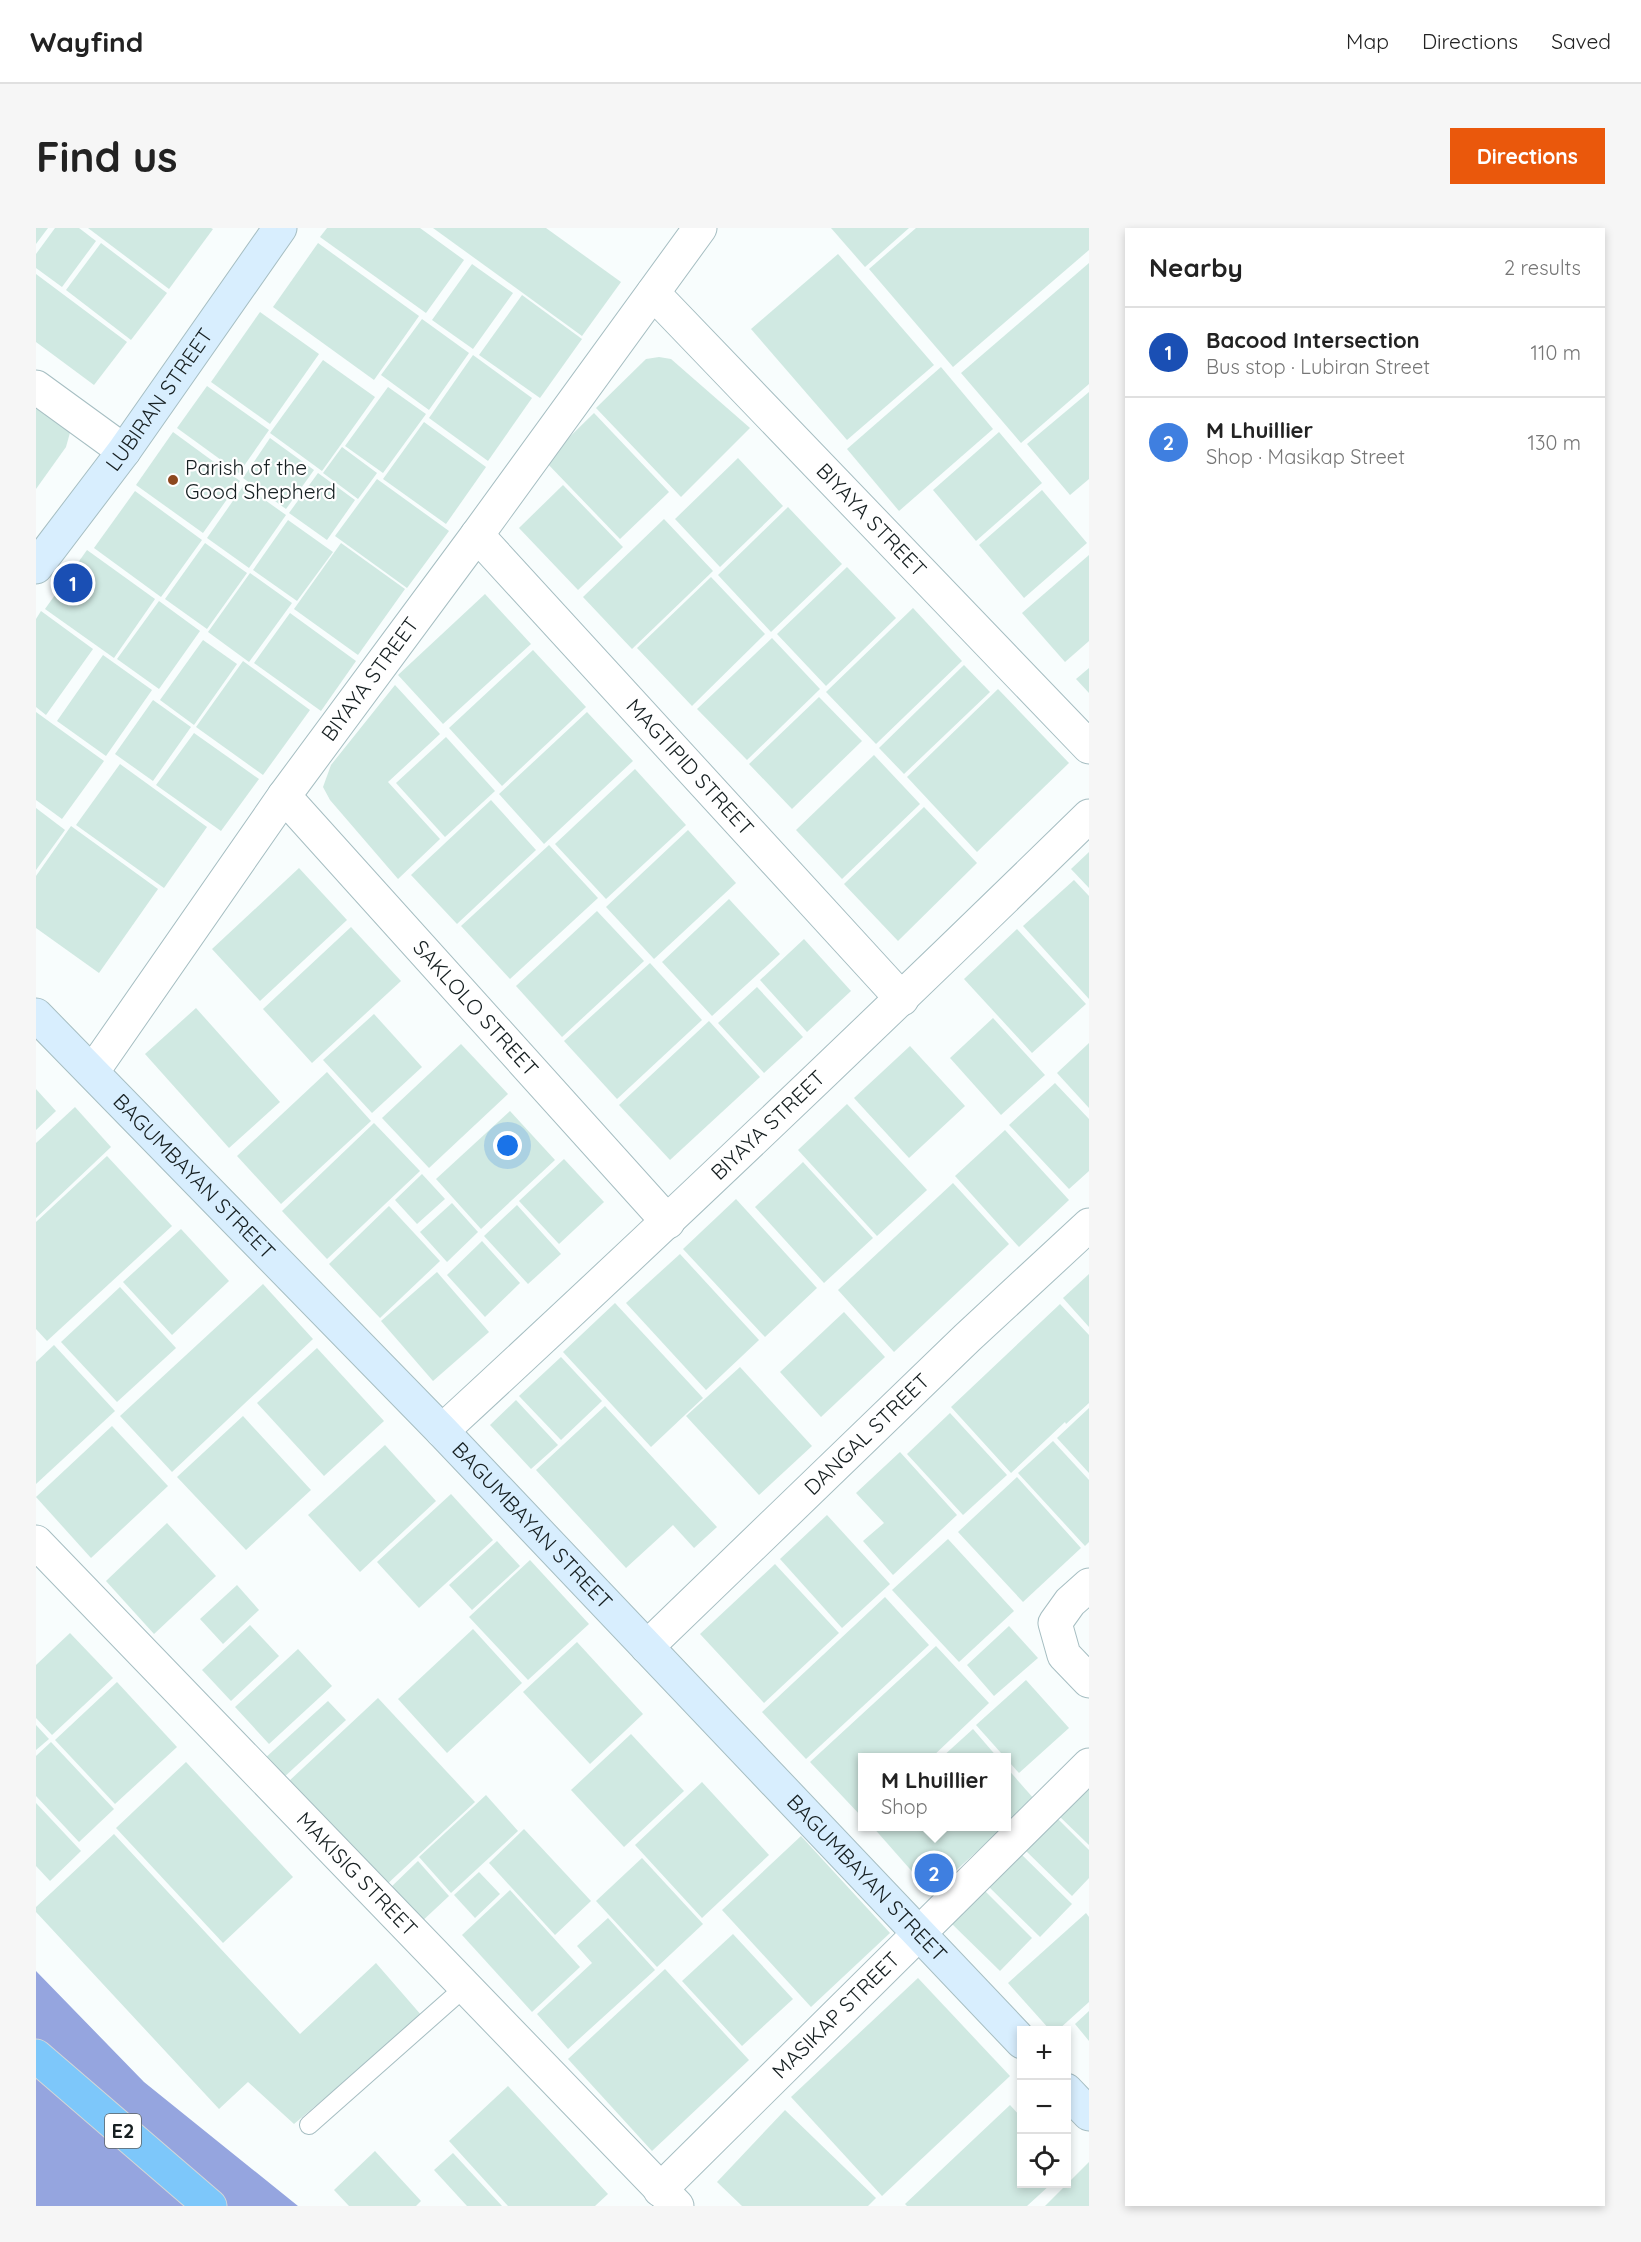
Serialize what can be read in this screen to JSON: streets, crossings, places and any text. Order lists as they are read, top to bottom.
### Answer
{
  "streets": {
    "highway": ["E2"],
    "street": [
      "LUBIRAN STREET",
      "BIYAYA STREET",
      "MAGTIPID STREET",
      "SAKLOLO STREET",
      "BAGUMBAYAN STREET",
      "DANGAL STREET",
      "MAKISIG STREET",
      "MASIKAP STREET"
    ]
  },
  "crossings": [
    ["BIYAYA STREET", "MAGTIPID STREET"],
    ["BIYAYA STREET", "SAKLOLO STREET"],
    ["BIYAYA STREET", "BAGUMBAYAN STREET"],
    ["BAGUMBAYAN STREET", "DANGAL STREET"],
    ["BAGUMBAYAN STREET", "MASIKAP STREET"],
    ["MAKISIG STREET", "MASIKAP STREET"]
  ],
  "places": ["Parish of the Good Shepherd"],
  "page": {
    "header": "Wayfind",
    "nav": ["Map", "Directions", "Saved"],
    "buttons": "Directions",
    "title": "Find us",
    "heading": ["Nearby", "2 results"],
    "list": [
      {
        "mark": "1",
        "name": "Bacood Intersection",
        "note": "Bus stop · Lubiran Street",
        "value": "110 m"
      },
      {
        "mark": "2",
        "name": "M Lhuillier",
        "note": "Shop · Masikap Street",
        "value": "130 m"
      }
    ],
    "pins": ["1", "2"],
    "popup": ["M Lhuillier", "Shop"],
    "map_buttons": ["+", "−"]
  }
}
